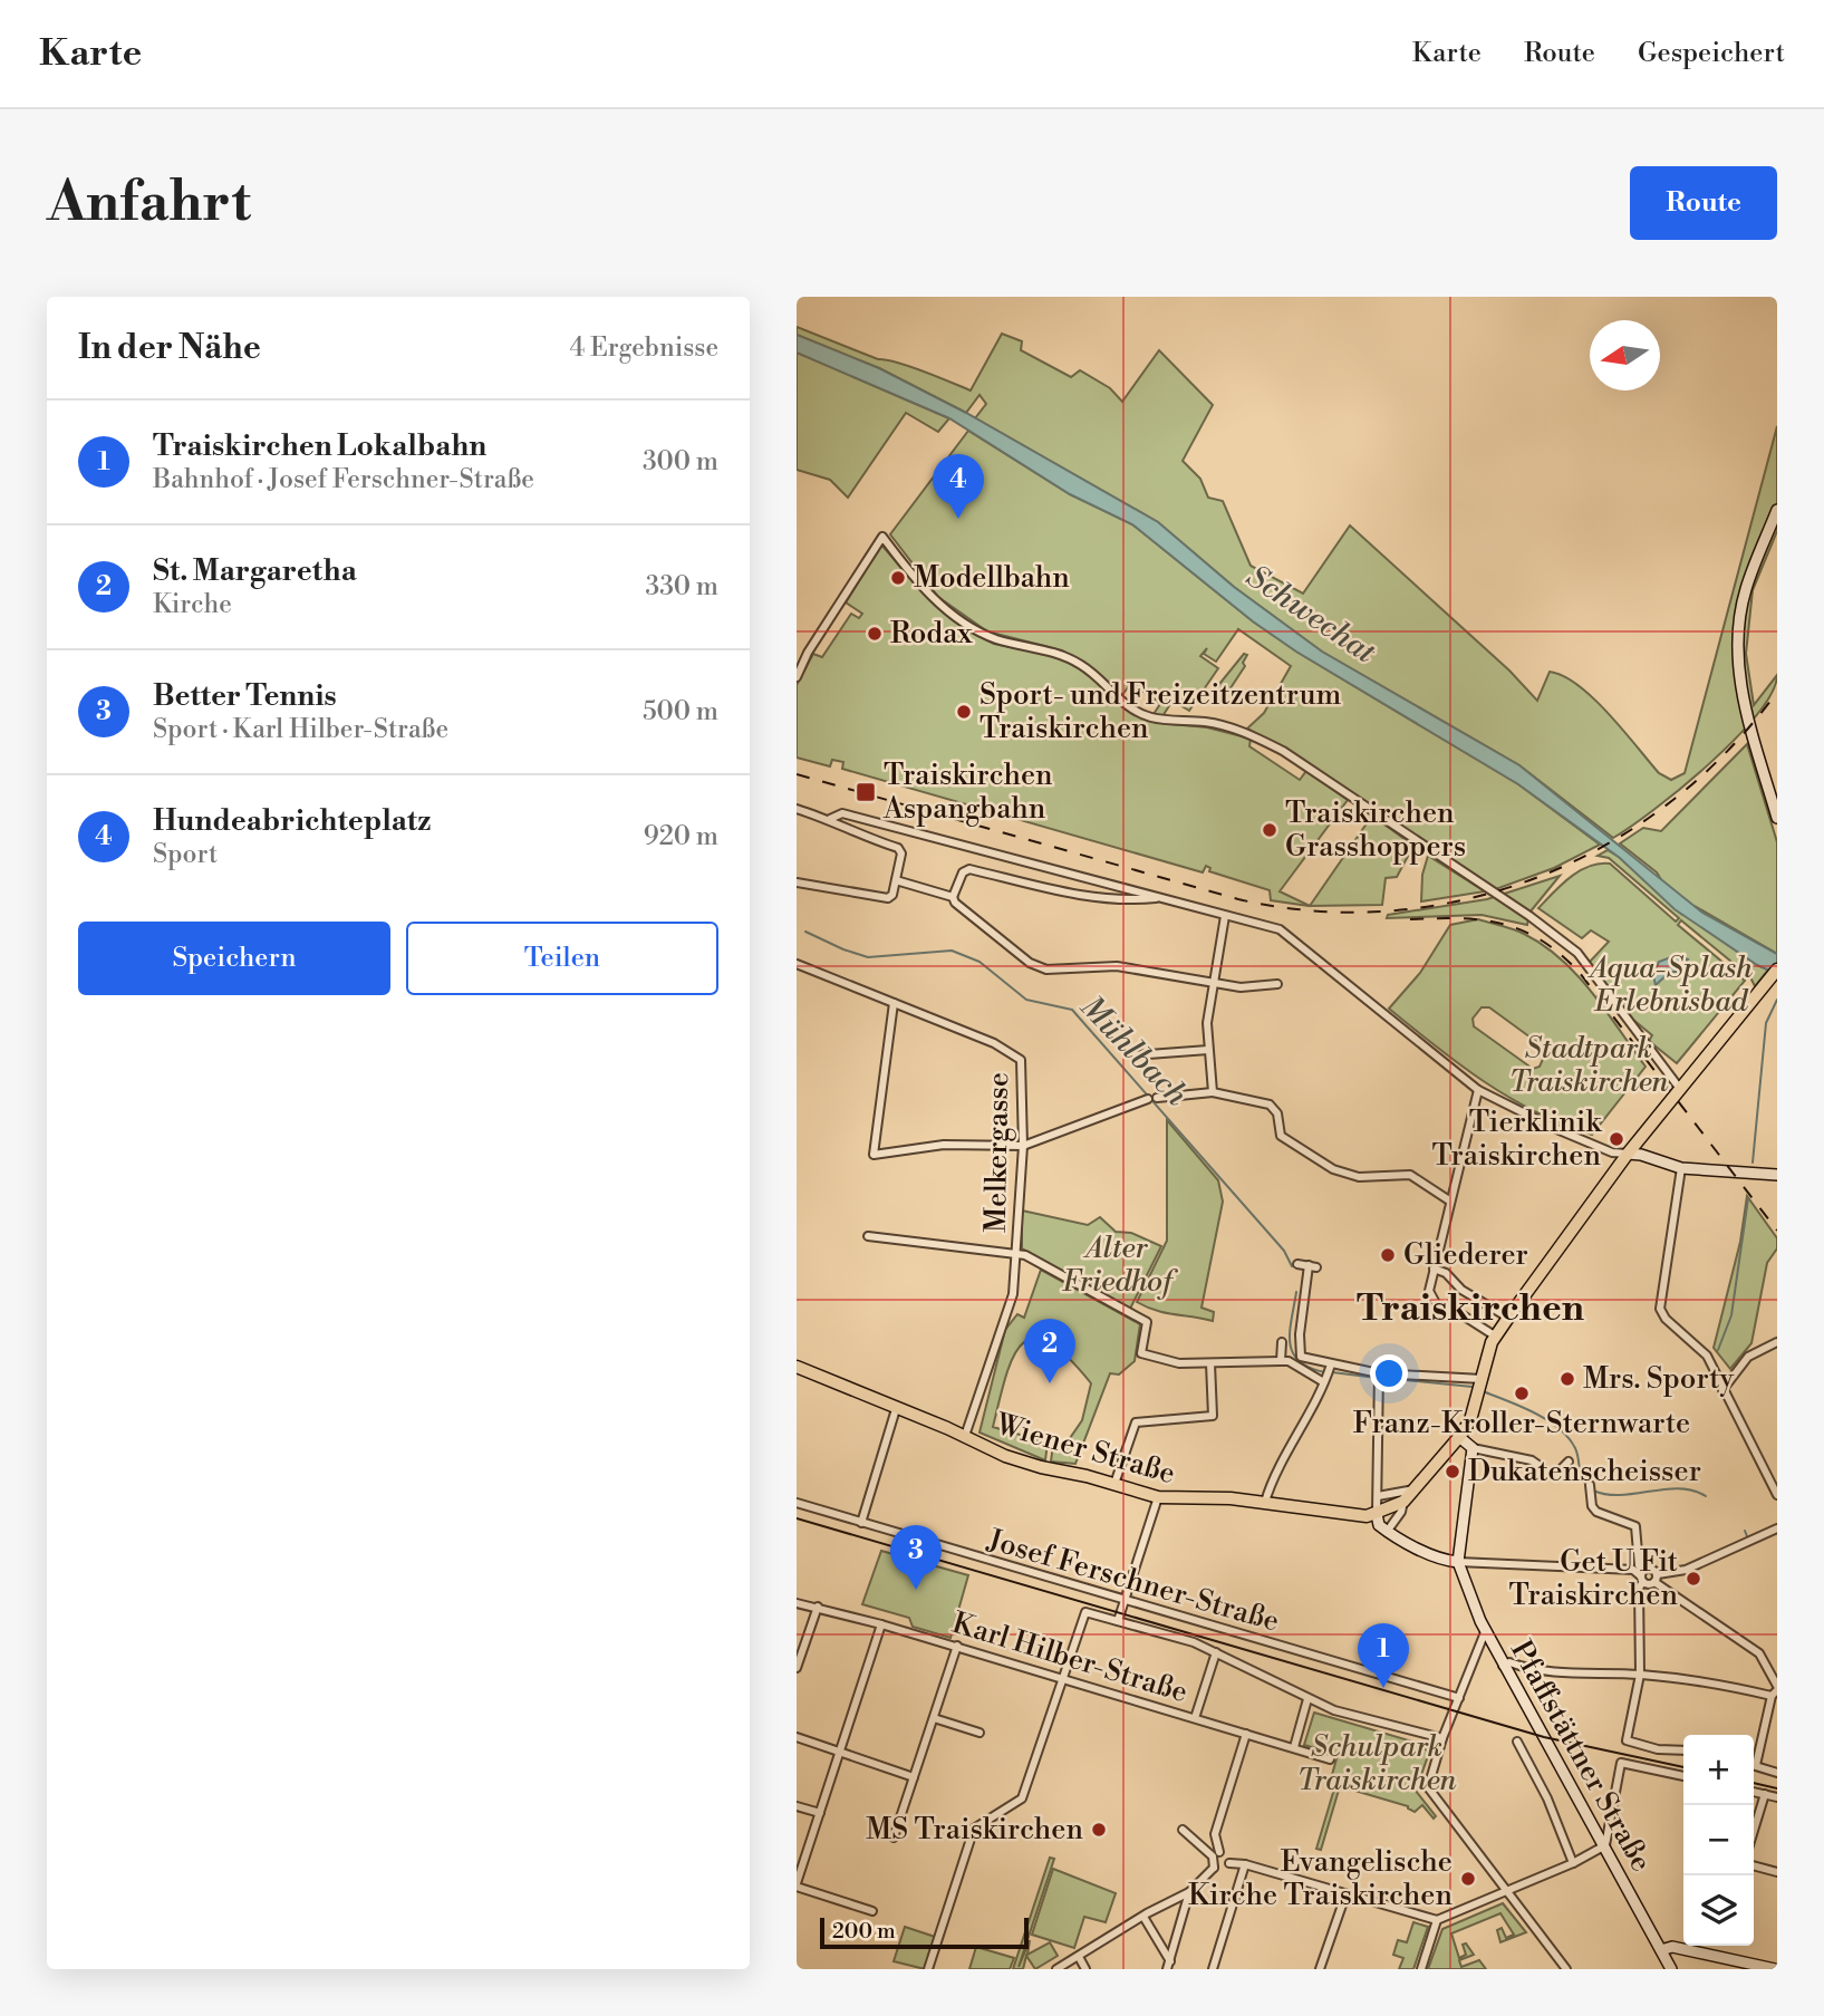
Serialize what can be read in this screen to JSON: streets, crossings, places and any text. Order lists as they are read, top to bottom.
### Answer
{
  "streets": {
    "main road": ["Wiener Straße", "Pfaffstättner Straße"],
    "street": ["Melkergasse", "Josef Ferschner-Straße", "Karl Hilber-Straße"]
  },
  "crossings": [
    ["Melkergasse", "Wiener Straße"],
    ["Josef Ferschner-Straße", "Karl Hilber-Straße"]
  ],
  "districts": ["Traiskirchen"],
  "water": ["Schwechat", "Mühlbach"],
  "parks": [
    "Aqua-Splash Erlebnisbad",
    "Stadtpark Traiskirchen",
    "Alter Friedhof",
    "Schulpark Traiskirchen"
  ],
  "places": {
    "other": [
      "Modellbahn",
      "Rodax",
      "Sport- und Freizeitzentrum Traiskirchen",
      "Traiskirchen Grasshoppers",
      "Tierklinik Traiskirchen",
      "Gliederer",
      "Mrs. Sporty",
      "Franz-Kroller-Sternwarte",
      "Dukatenscheisser",
      "Get U Fit Traiskirchen",
      "MS Traiskirchen",
      "Evangelische Kirche Traiskirchen"
    ],
    "transit": ["Traiskirchen Aspangbahn"]
  },
  "scale_bar": "200 m",
  "north": "left",
  "page": {
    "header": "Karte",
    "nav": ["Karte", "Route", "Gespeichert"],
    "buttons": [
      "Route",
      ["Speichern", "Teilen"]
    ],
    "title": "Anfahrt",
    "heading": ["In der Nähe", "4 Ergebnisse"],
    "list": [
      {
        "mark": "1",
        "name": "Traiskirchen Lokalbahn",
        "note": "Bahnhof · Josef Ferschner-Straße",
        "value": "300 m"
      },
      {
        "mark": "2",
        "name": "St. Margaretha",
        "note": "Kirche",
        "value": "330 m"
      },
      {
        "mark": "3",
        "name": "Better Tennis",
        "note": "Sport · Karl Hilber-Straße",
        "value": "500 m"
      },
      {
        "mark": "4",
        "name": "Hundeabrichteplatz",
        "note": "Sport",
        "value": "920 m"
      }
    ],
    "pins": [
      "4",
      "2",
      "3",
      "1"
    ],
    "map_buttons": ["+", "−"],
    "scale": "200 m"
  }
}
